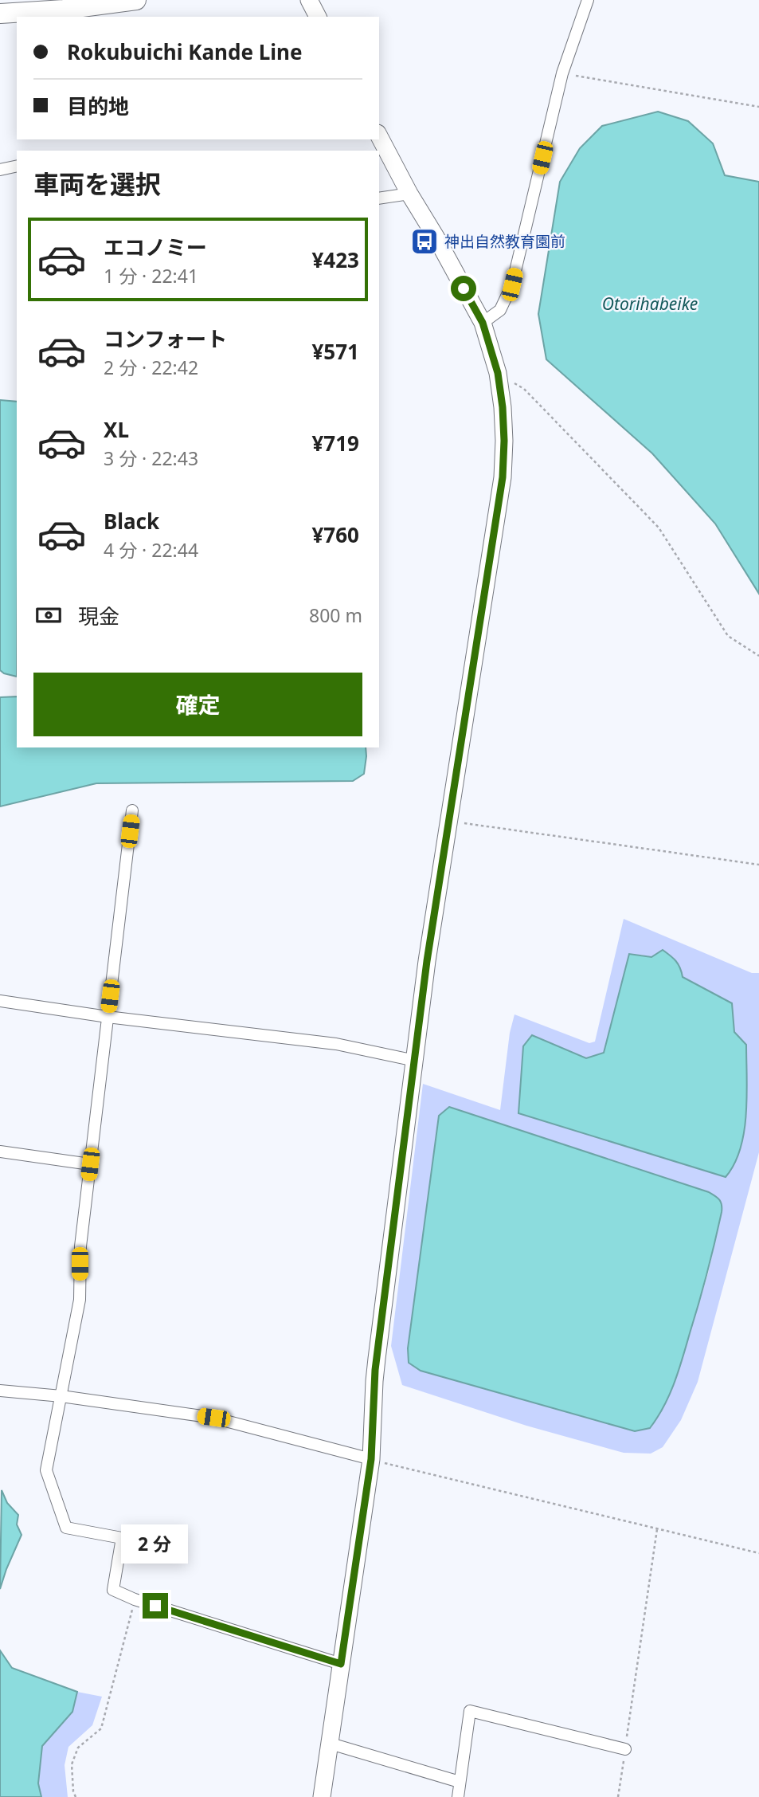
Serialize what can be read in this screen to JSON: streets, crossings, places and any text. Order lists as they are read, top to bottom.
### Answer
{
  "water": ["Otorihabeike"],
  "places": {
    "bus stop": ["神出自然教育園前"]
  },
  "page": {
    "banner": ["Rokubuichi Kande Line", "目的地"],
    "heading": "車両を選択",
    "list": [
      {
        "name": "エコノミー",
        "note": "1 分 · 22:41",
        "value": "¥423"
      },
      {
        "name": "コンフォート",
        "note": "2 分 · 22:42",
        "value": "¥571"
      },
      {
        "name": "XL",
        "note": "3 分 · 22:43",
        "value": "¥719"
      },
      {
        "name": "Black",
        "note": "4 分 · 22:44",
        "value": "¥760"
      }
    ],
    "pay": ["現金", "800 m"],
    "buttons": "確定",
    "bubble": "2 分"
  }
}
